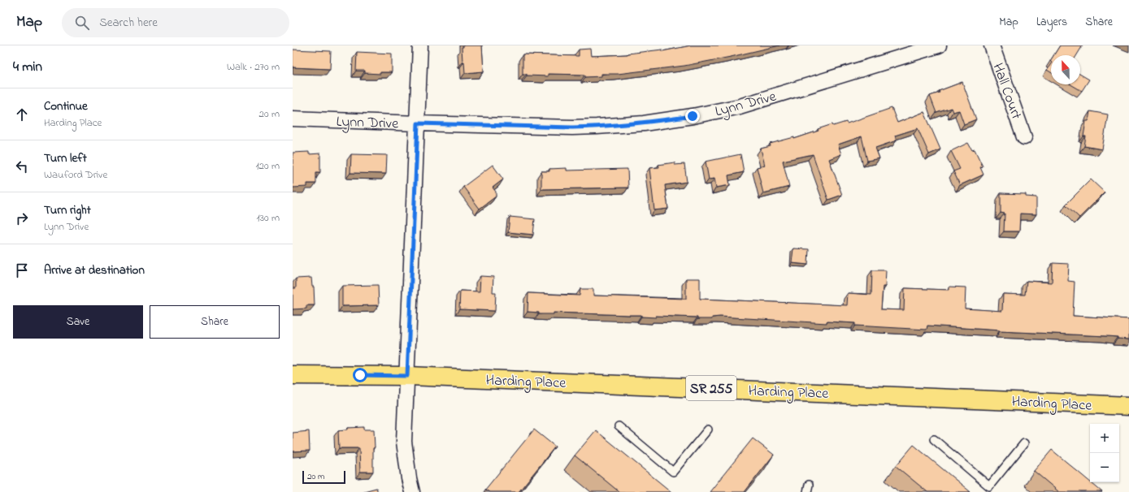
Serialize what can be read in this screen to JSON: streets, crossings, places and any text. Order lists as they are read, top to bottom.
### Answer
{
  "streets": {
    "main road": ["Harding Place", "SR 255"],
    "street": ["Hall Court", "Lynn Drive"]
  },
  "scale_bar": "20 m",
  "north": "top",
  "page": {
    "header": "Map",
    "search": "Search here",
    "nav": ["Map", "Layers", "Share"],
    "heading": ["4 min", "Walk · 270 m"],
    "list": [
      ["Continue", "Harding Place", "20 m"],
      ["Turn left", "Wauford Drive", "120 m"],
      ["Turn right", "Lynn Drive", "130 m"],
      "Arrive at destination"
    ],
    "buttons": ["Save", "Share"],
    "map_buttons": ["+", "−"],
    "scale": "20 m"
  }
}
